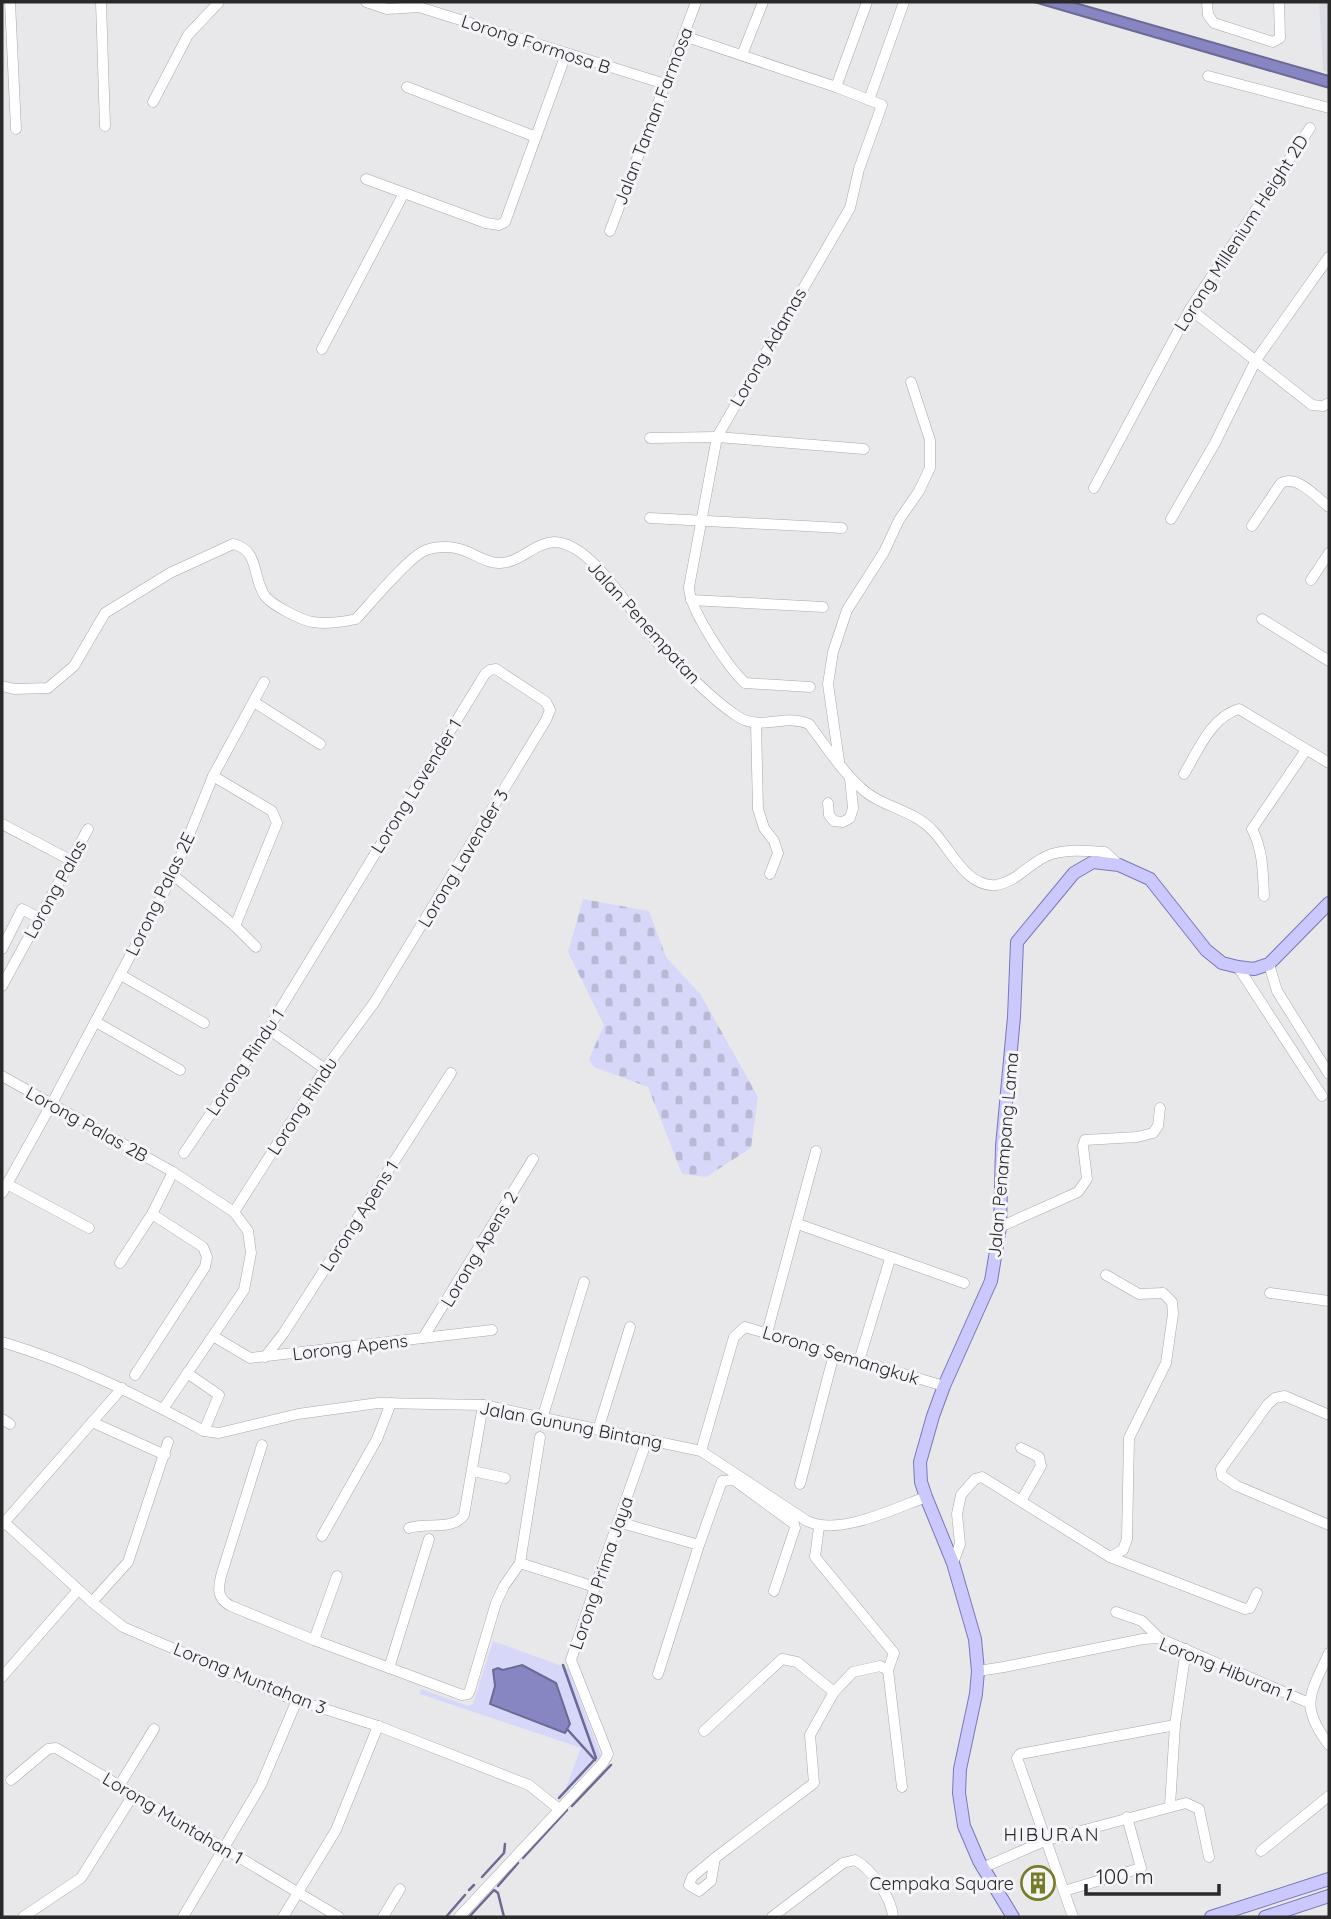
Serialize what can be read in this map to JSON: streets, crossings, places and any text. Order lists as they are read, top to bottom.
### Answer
{
  "streets": {
    "main road": ["Jalan Penampang Lama"],
    "street": [
      "Lorong Formosa B",
      "Jalan Taman Farmosa",
      "Lorong Millenium Height 2D",
      "Lorong Adamas",
      "Jalan Penempatan",
      "Lorong Lavender 1",
      "Lorong Lavender 3",
      "Lorong Palas",
      "Lorong Palas 2E",
      "Lorong Rindu 1",
      "Lorong Rindu",
      "Lorong Palas 2B",
      "Lorong Apens 1",
      "Lorong Apens 2",
      "Lorong Apens",
      "Lorong Semangkuk",
      "Jalan Gunung Bintang",
      "Lorong Prima Jaya",
      "Lorong Hiburan 1",
      "Lorong Muntahan 3",
      "Lorong Muntahan 1"
    ]
  },
  "crossings": [
    ["Lorong Formosa B", "Jalan Taman Farmosa"],
    ["Lorong Lavender 1", "Lorong Lavender 3"],
    ["Lorong Lavender 1", "Lorong Rindu 1"],
    ["Lorong Lavender 3", "Lorong Rindu"],
    ["Lorong Palas 2E", "Lorong Palas 2B"],
    ["Lorong Rindu", "Lorong Palas 2B"],
    ["Jalan Penampang Lama", "Lorong Semangkuk"],
    ["Jalan Penampang Lama", "Lorong Hiburan 1"],
    ["Lorong Apens 1", "Lorong Apens"],
    ["Lorong Apens 2", "Lorong Apens"],
    ["Lorong Semangkuk", "Jalan Gunung Bintang"],
    ["Jalan Gunung Bintang", "Lorong Prima Jaya"],
    ["Lorong Prima Jaya", "Lorong Muntahan 3"]
  ],
  "districts": ["HIBURAN"],
  "places": {
    "building": ["Cempaka Square"]
  },
  "scale_bar": "100 m"
}
